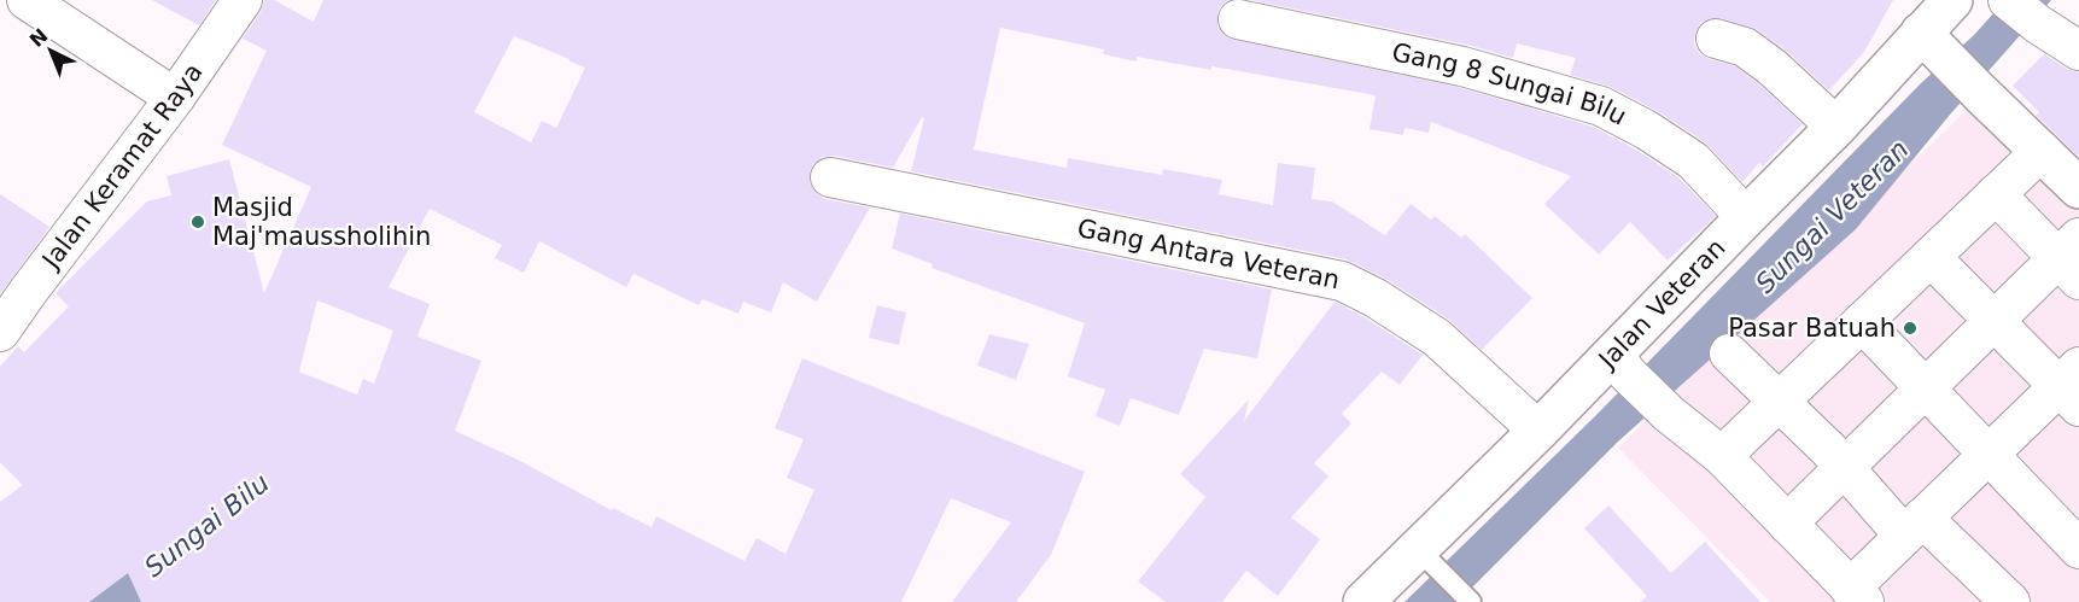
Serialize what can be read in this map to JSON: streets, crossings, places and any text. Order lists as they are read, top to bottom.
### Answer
{
  "streets": {
    "main road": ["Jalan Veteran"],
    "street": ["Gang 8 Sungai Bilu", "Jalan Keramat Raya", "Gang Antara Veteran"]
  },
  "crossings": [
    ["Gang 8 Sungai Bilu", "Jalan Veteran"],
    ["Gang Antara Veteran", "Jalan Veteran"]
  ],
  "water": ["Sungai Veteran", "Sungai Bilu"],
  "places": ["Masjid Maj'maussholihin", "Pasar Batuah"],
  "north": "top left"
}
